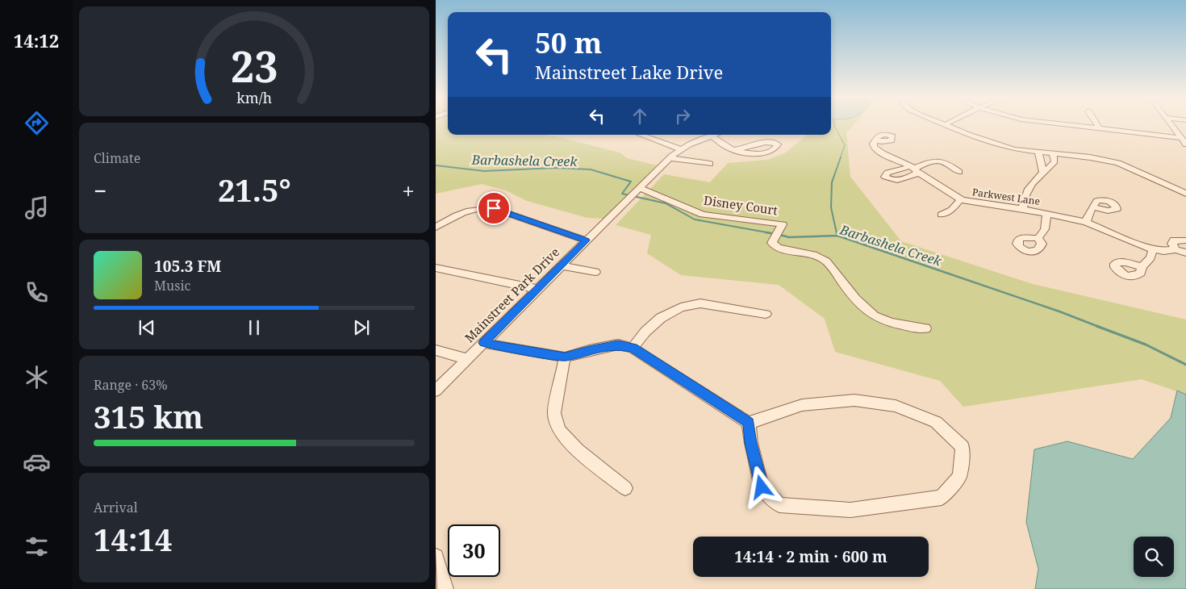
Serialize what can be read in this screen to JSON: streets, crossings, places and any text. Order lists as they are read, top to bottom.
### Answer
{
  "streets": {
    "street": ["Parkwest Lane", "Disney Court", "Mainstreet Park Drive"]
  },
  "crossings": [
    ["Disney Court", "Mainstreet Park Drive"]
  ],
  "water": ["Barbashela Creek"],
  "page": {
    "tabs": "14:12",
    "turn": ["50 m", "Mainstreet Lake Drive"],
    "tile": [
      "Climate",
      ["Range · 63%", "315 km"],
      ["Arrival", "14:14"]
    ],
    "heat": ["−", "21.5°", "+"],
    "song": ["105.3 FM", "Music"],
    "limit": "30",
    "trip": "14:14 · 2 min · 600 m",
    "gauge": ["23", "km/h"]
  }
}
